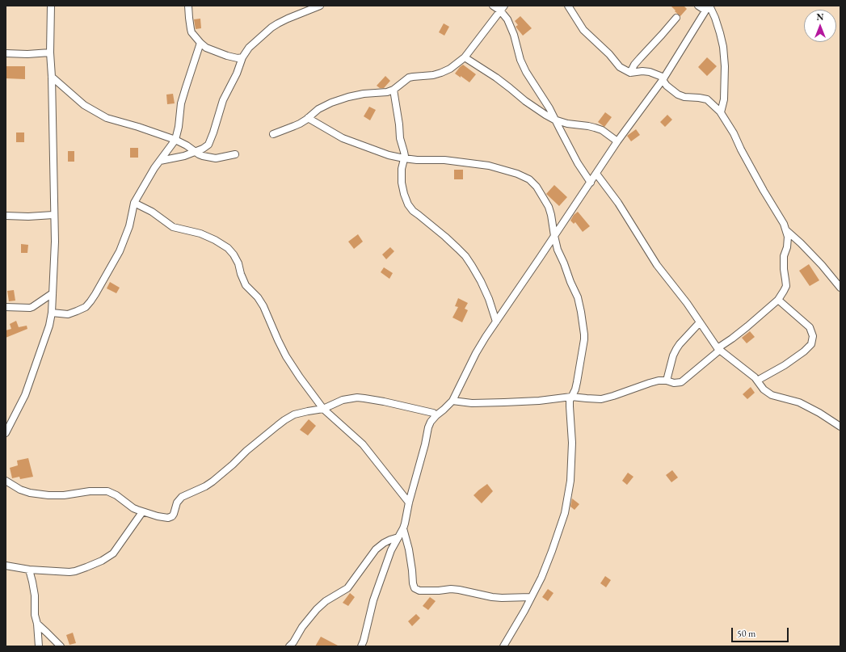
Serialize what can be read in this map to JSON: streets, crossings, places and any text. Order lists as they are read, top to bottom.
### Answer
{
  "scale_bar": "50 m",
  "north": "top"
}
